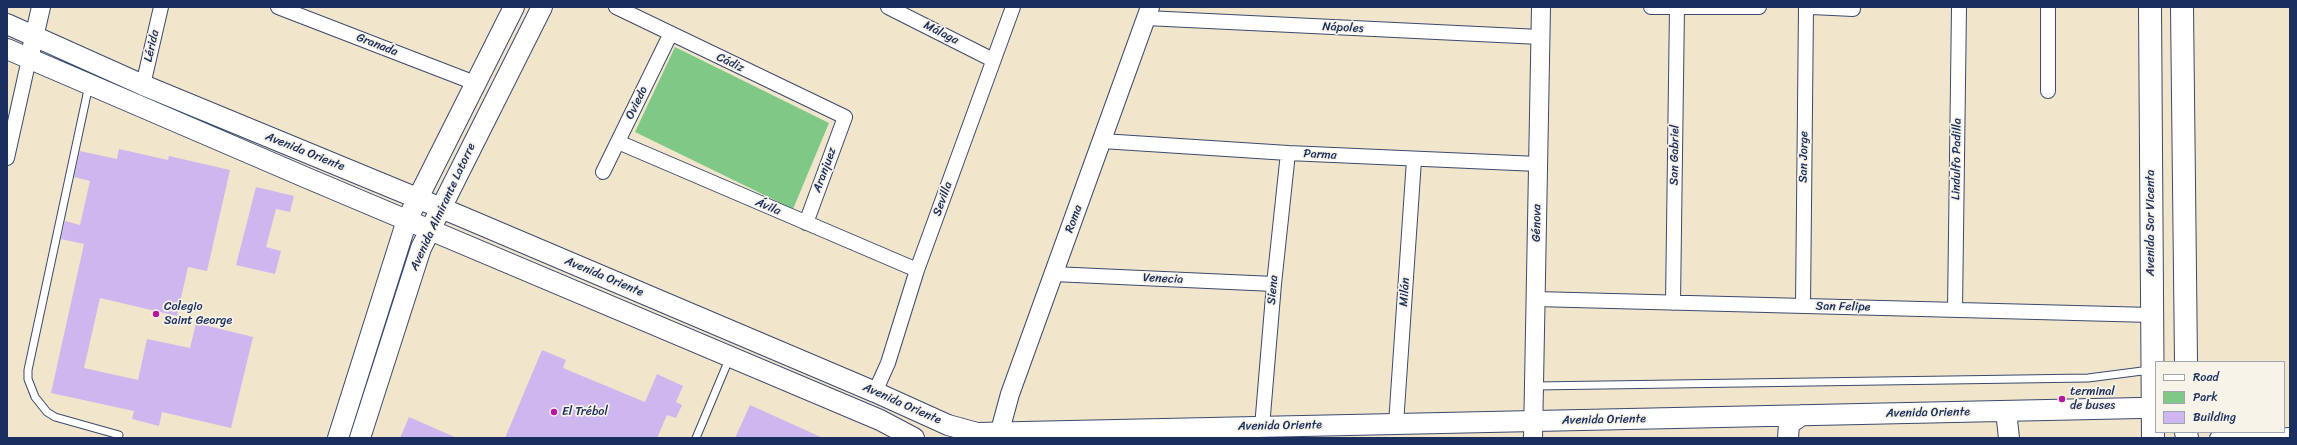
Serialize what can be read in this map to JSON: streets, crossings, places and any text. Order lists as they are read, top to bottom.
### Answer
{
  "streets": {
    "main road": ["Avenida Oriente", "Avenida Almirante Latorre", "Avenida Sor Vicenta"],
    "street": [
      "Nápoles",
      "Málaga",
      "Granada",
      "Lérida",
      "Cádiz",
      "Oviedo",
      "Parma",
      "San Gabriel",
      "San Jorge",
      "Lindulfo Padilla",
      "Aranjuez",
      "Sevilla",
      "Ávila",
      "Roma",
      "Génova",
      "Venecia",
      "Siena",
      "Milán",
      "San Felipe"
    ]
  },
  "crossings": [
    ["Nápoles", "Roma"],
    ["Nápoles", "Génova"],
    ["Málaga", "Sevilla"],
    ["Granada", "Avenida Almirante Latorre"],
    ["Lérida", "Avenida Oriente"],
    ["Cádiz", "Oviedo"],
    ["Cádiz", "Aranjuez"],
    ["Oviedo", "Ávila"],
    ["Avenida Oriente", "Sevilla"],
    ["Avenida Oriente", "Avenida Almirante Latorre"],
    ["Avenida Oriente", "Roma"],
    ["Avenida Oriente", "Génova"],
    ["Avenida Oriente", "Avenida Sor Vicenta"],
    ["Avenida Oriente", "Siena"],
    ["Avenida Oriente", "Milán"],
    ["Parma", "Roma"],
    ["Parma", "Génova"],
    ["Parma", "Siena"],
    ["Parma", "Milán"],
    ["San Gabriel", "San Felipe"],
    ["San Jorge", "San Felipe"],
    ["Lindulfo Padilla", "San Felipe"],
    ["Aranjuez", "Ávila"],
    ["Sevilla", "Ávila"],
    ["Roma", "Venecia"],
    ["Génova", "San Felipe"],
    ["Avenida Sor Vicenta", "San Felipe"],
    ["Venecia", "Siena"]
  ],
  "places": ["Colegio Saint George", "terminal de buses", "El Trébol"],
  "legend": ["Road", "Park", "Building"]
}
